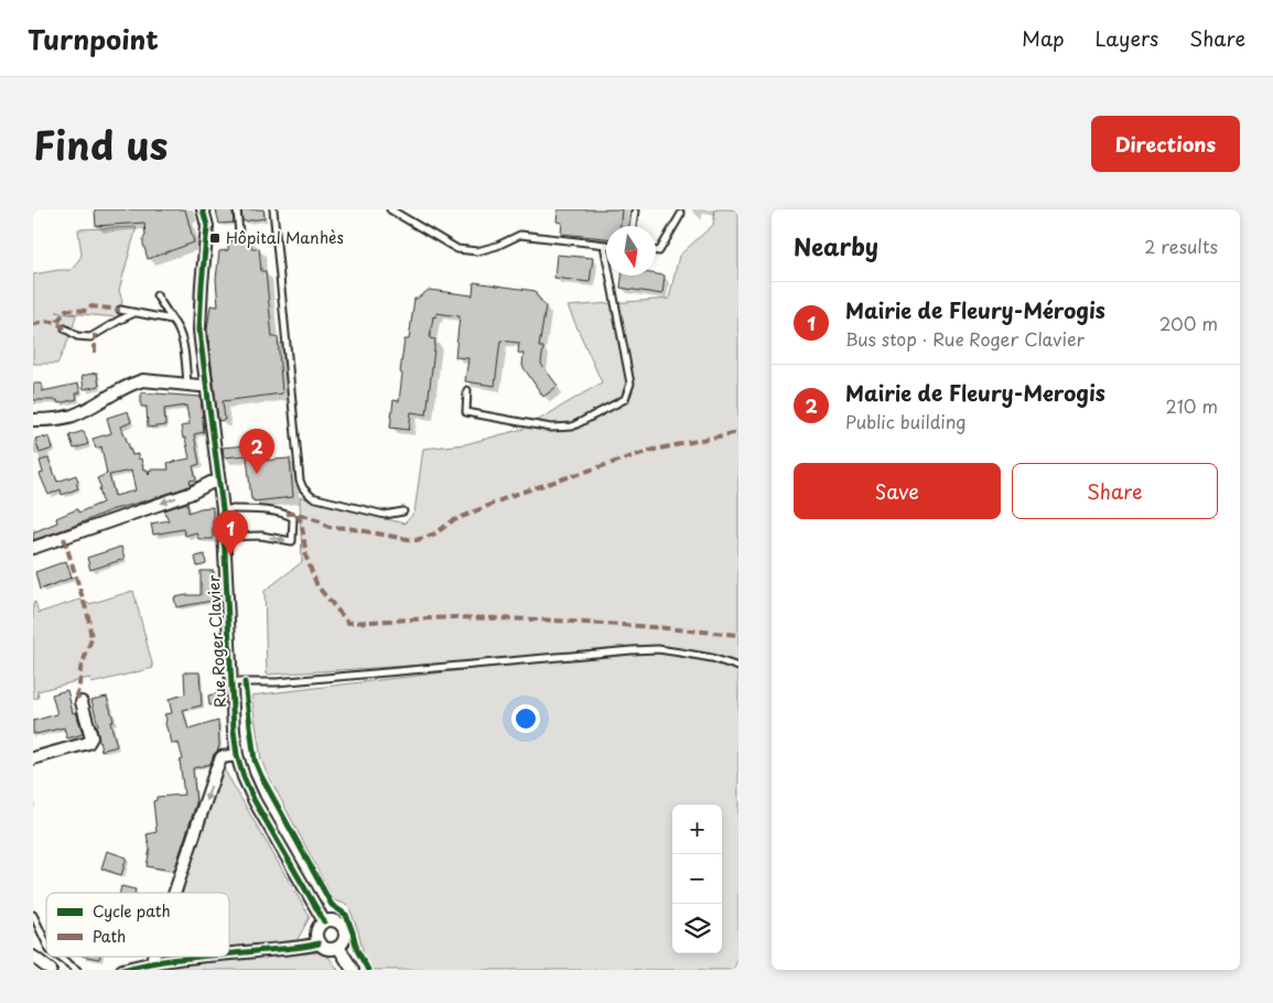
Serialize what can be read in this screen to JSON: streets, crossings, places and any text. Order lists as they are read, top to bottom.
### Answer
{
  "streets": {
    "street": ["Rue Roger Clavier"]
  },
  "places": {
    "transit": ["Hôpital Manhès"]
  },
  "legend": ["Cycle path", "Path"],
  "north": "bottom",
  "page": {
    "header": "Turnpoint",
    "nav": ["Map", "Layers", "Share"],
    "title": "Find us",
    "buttons": [
      "Directions",
      ["Save", "Share"]
    ],
    "heading": ["Nearby", "2 results"],
    "list": [
      {
        "mark": "1",
        "name": "Mairie de Fleury-Mérogis",
        "note": "Bus stop · Rue Roger Clavier",
        "value": "200 m"
      },
      {
        "mark": "2",
        "name": "Mairie de Fleury-Merogis",
        "note": "Public building",
        "value": "210 m"
      }
    ],
    "pins": ["2", "1"],
    "map_buttons": ["+", "−"]
  }
}
